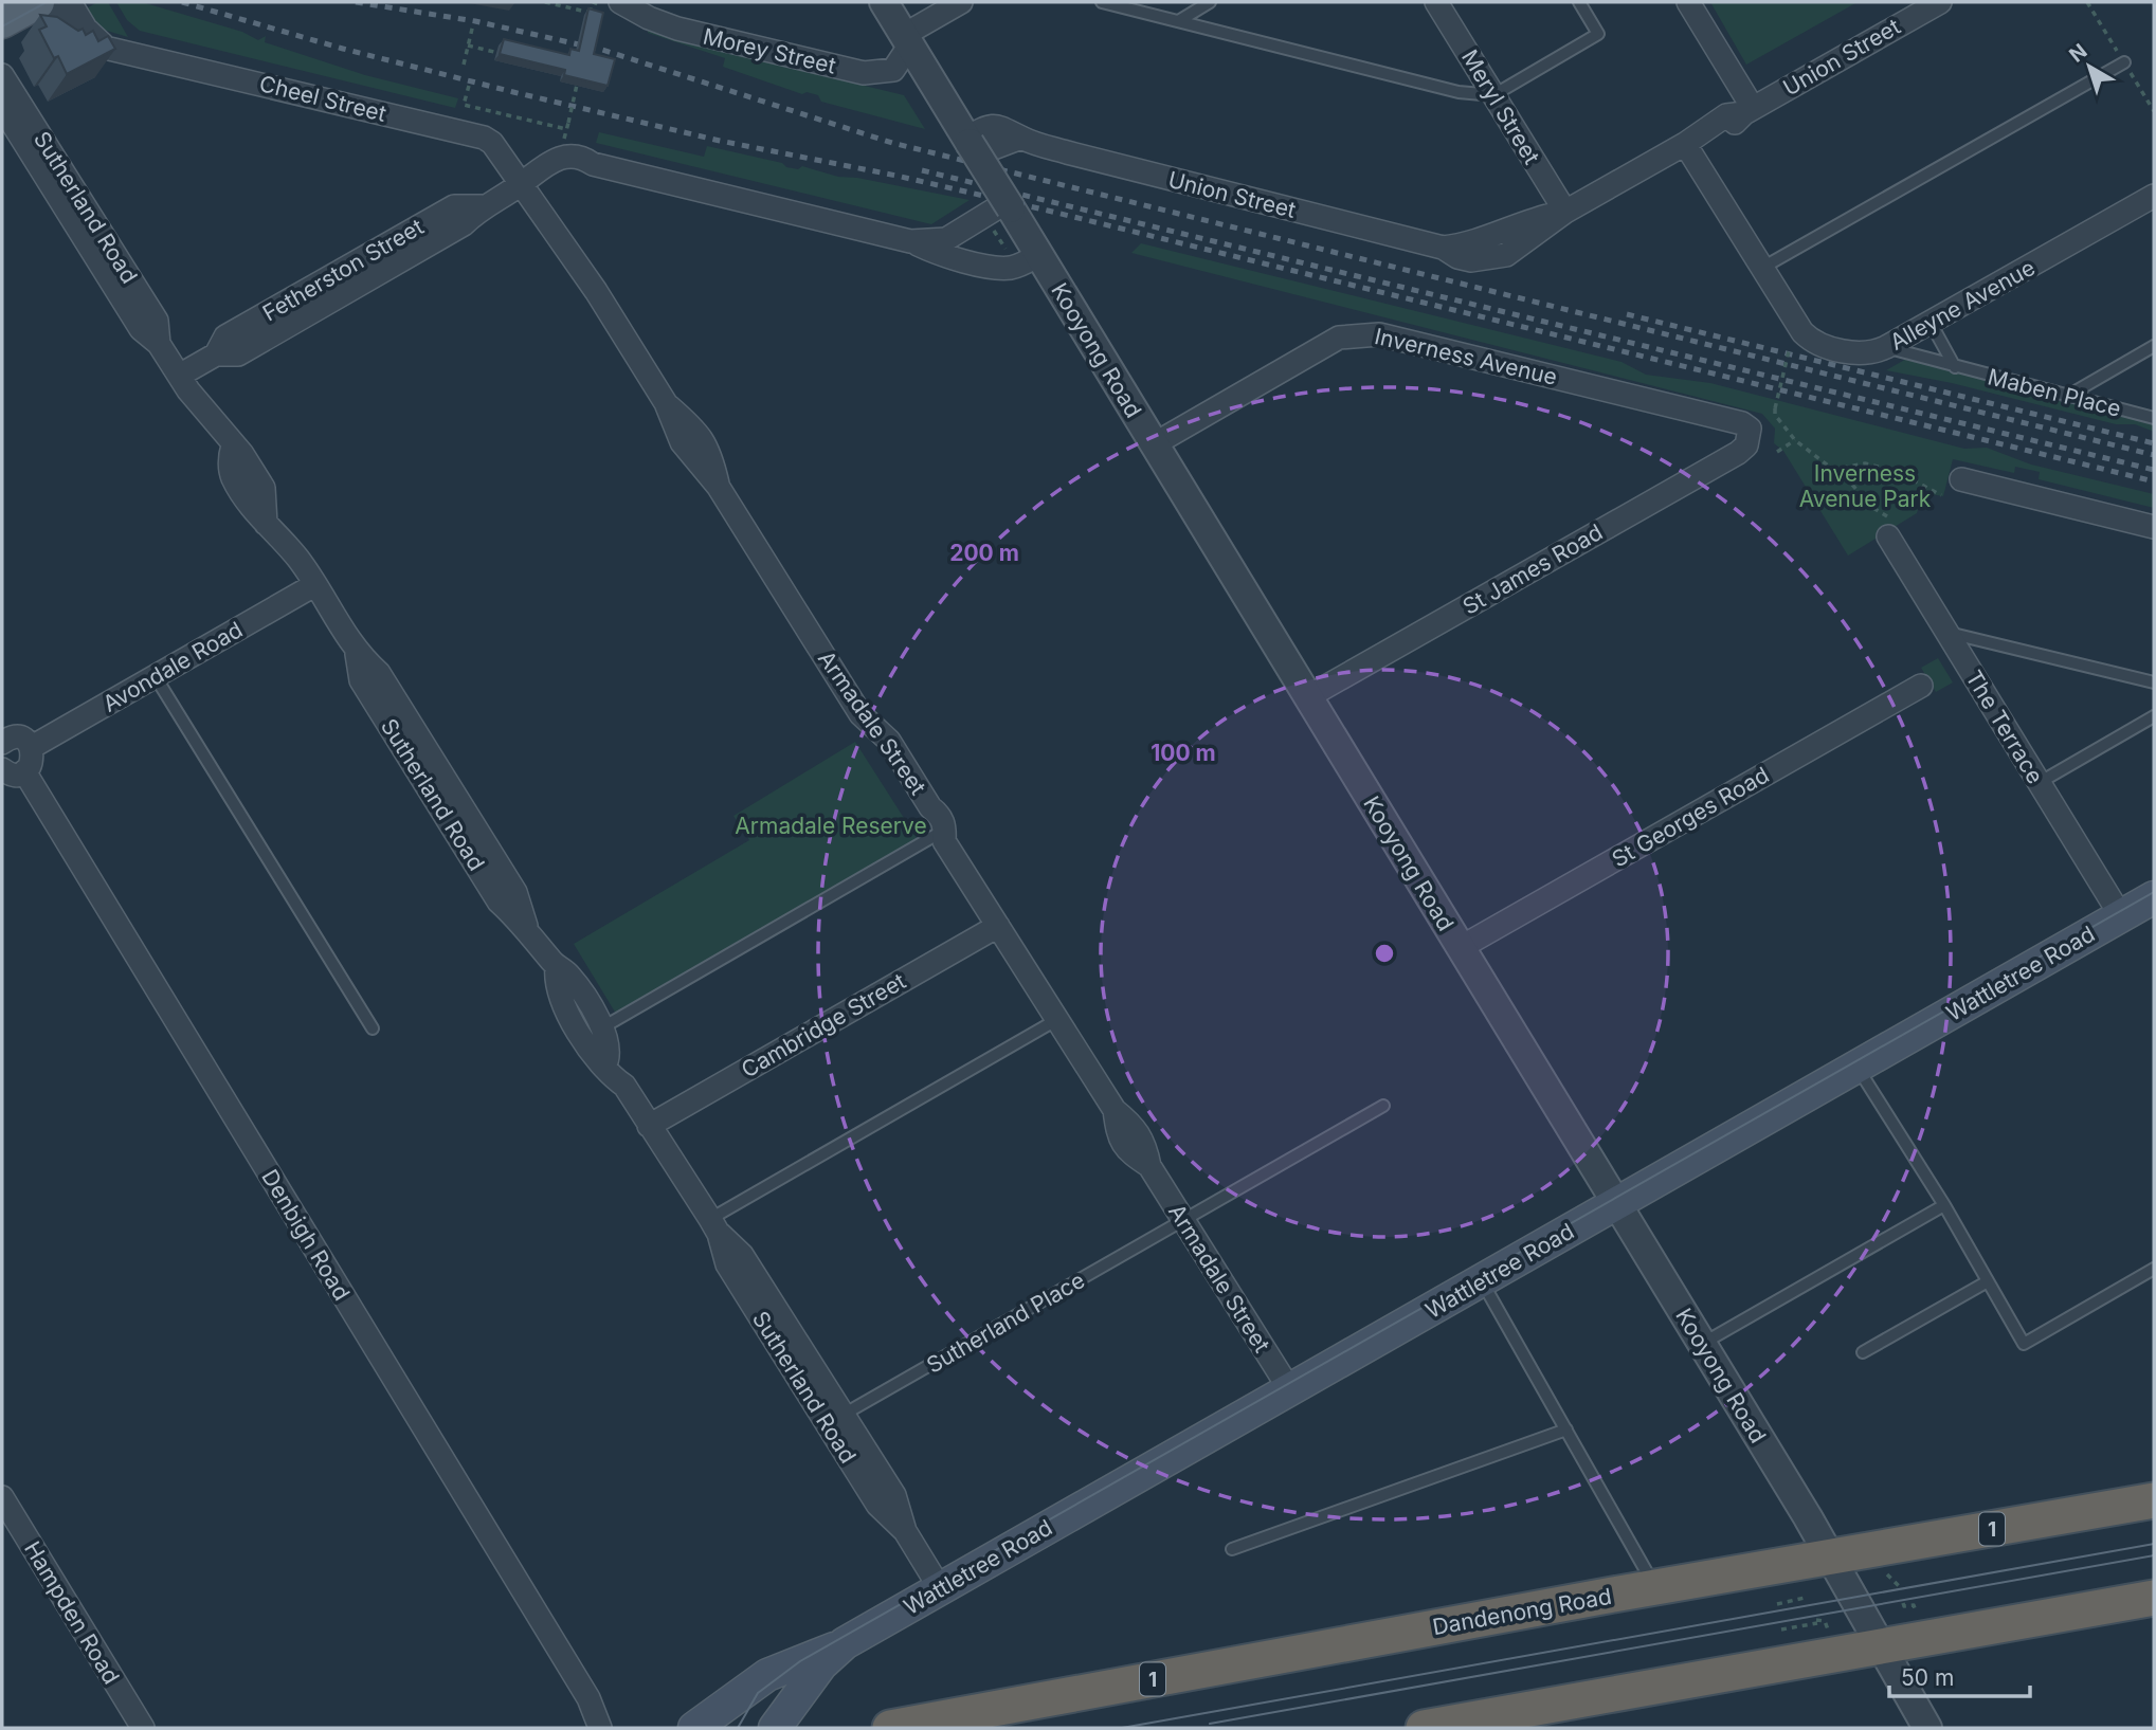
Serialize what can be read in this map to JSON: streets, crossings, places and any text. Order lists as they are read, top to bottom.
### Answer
{
  "streets": {
    "highway": ["1", "Dandenong Road"],
    "main road": ["Wattletree Road"],
    "street": [
      "Morey Street",
      "Union Street",
      "Cheel Street",
      "Meryl Street",
      "Sutherland Road",
      "Fetherston Street",
      "Alleyne Avenue",
      "Kooyong Road",
      "Inverness Avenue",
      "St James Road",
      "Avondale Road",
      "Armadale Street",
      "The Terrace",
      "St Georges Road",
      "Cambridge Street",
      "Denbigh Road",
      "Hampden Road"
    ],
    "lane": ["Maben Place", "Sutherland Place"]
  },
  "crossings": [
    ["Morey Street", "Kooyong Road"],
    ["Union Street", "Meryl Street"],
    ["Union Street", "Alleyne Avenue"],
    ["Union Street", "Kooyong Road"],
    ["Cheel Street", "Fetherston Street"],
    ["Cheel Street", "Armadale Street"],
    ["Sutherland Road", "Fetherston Street"],
    ["Sutherland Road", "Avondale Road"],
    ["Sutherland Road", "Wattletree Road"],
    ["Sutherland Road", "Cambridge Street"],
    ["Sutherland Road", "Sutherland Place"],
    ["Fetherston Street", "Armadale Street"],
    ["Alleyne Avenue", "Maben Place"],
    ["Kooyong Road", "Inverness Avenue"],
    ["Kooyong Road", "St James Road"],
    ["Kooyong Road", "St Georges Road"],
    ["Kooyong Road", "Wattletree Road"],
    ["Kooyong Road", "Dandenong Road"],
    ["Inverness Avenue", "St James Road"],
    ["Armadale Street", "Wattletree Road"],
    ["Armadale Street", "Cambridge Street"],
    ["Armadale Street", "Sutherland Place"],
    ["The Terrace", "Wattletree Road"]
  ],
  "parks": ["Inverness Avenue Park", "Armadale Reserve"],
  "scale_bar": "50 m",
  "north": "top left",
  "rings": ["200 m", "100 m"]
}
